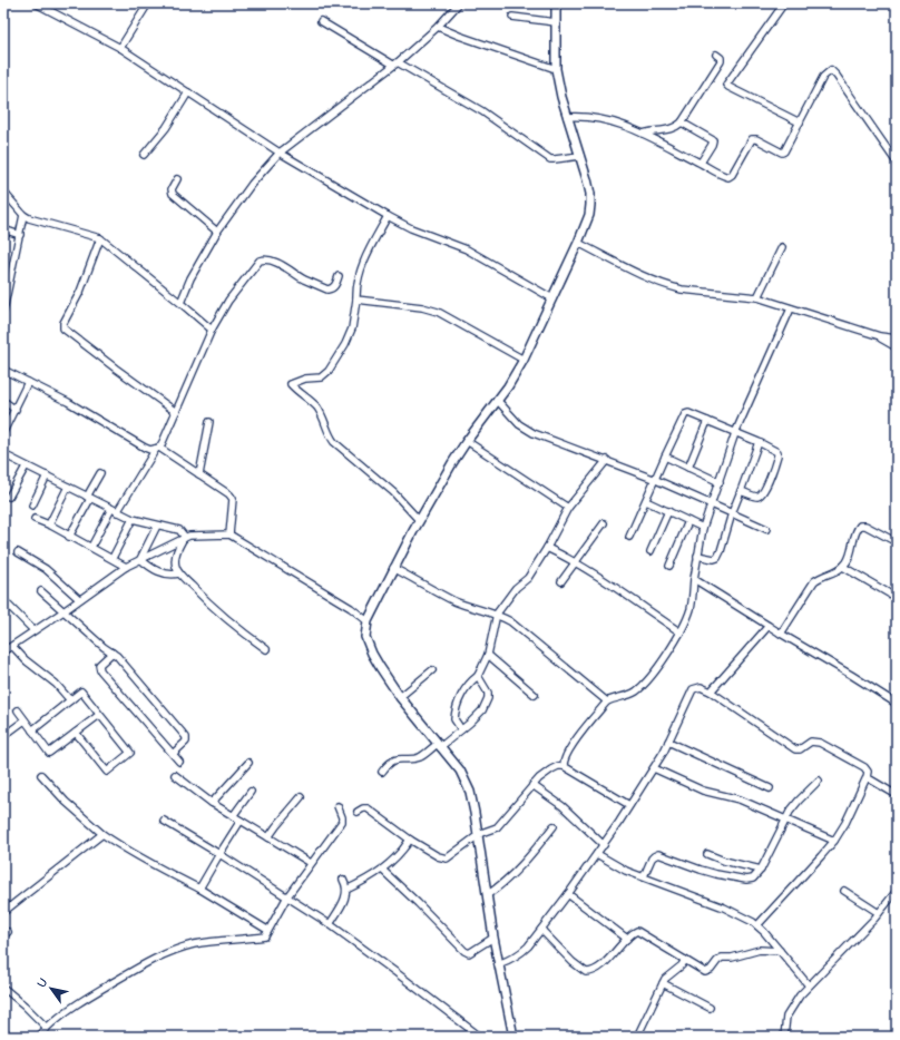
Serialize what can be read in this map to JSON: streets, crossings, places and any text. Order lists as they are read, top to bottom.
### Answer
{
  "north": "top left"
}
